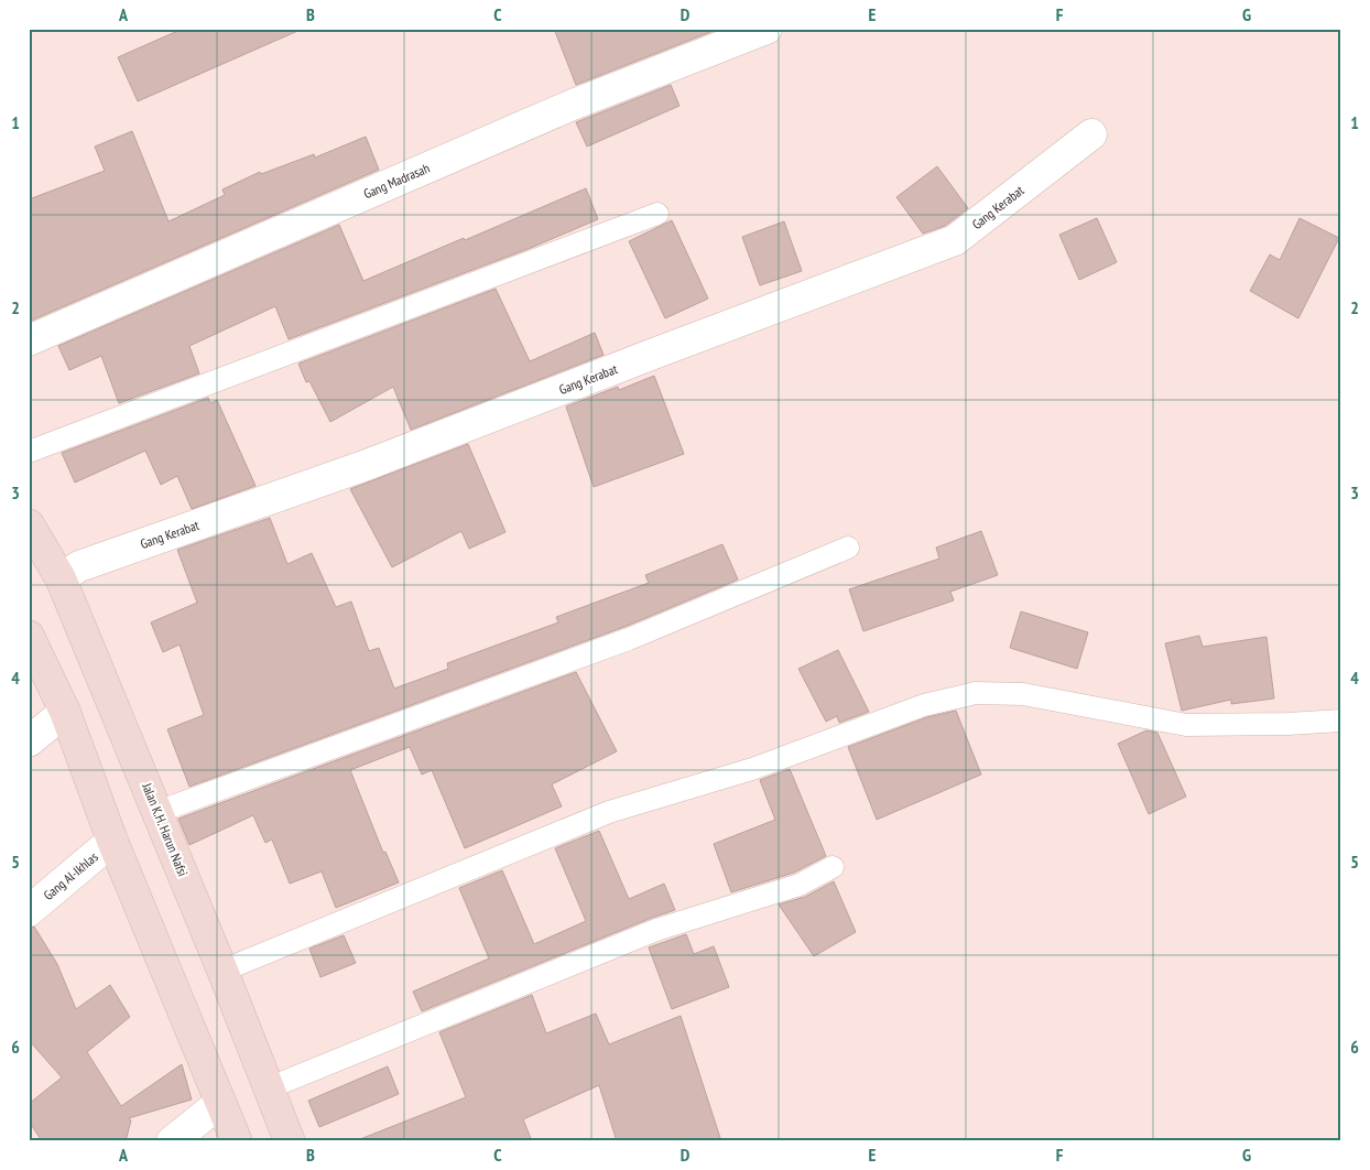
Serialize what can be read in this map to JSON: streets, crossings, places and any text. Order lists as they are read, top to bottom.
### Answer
{
  "streets": {
    "main road": ["Jalan K.H. Harun Nafsi"],
    "street": ["Gang Madrasah", "Gang Kerabat", "Gang Al-Ikhlas"]
  },
  "crossings": [
    ["Gang Kerabat", "Jalan K.H. Harun Nafsi"]
  ],
  "grid": {
    "columns": [
      "A",
      "B",
      "C",
      "D",
      "E",
      "F",
      "G"
    ],
    "rows": [
      "1",
      "2",
      "3",
      "4",
      "5",
      "6"
    ]
  }
}
